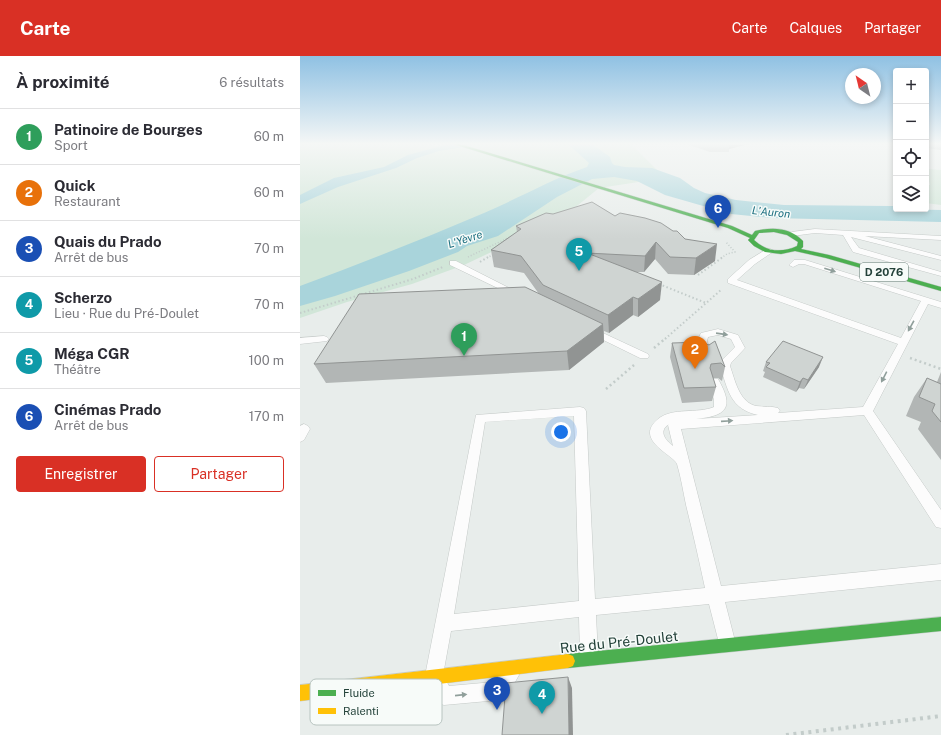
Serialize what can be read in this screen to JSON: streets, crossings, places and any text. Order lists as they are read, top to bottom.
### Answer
{
  "streets": {
    "main road": ["D 2076", "Rue du Pré-Doulet"]
  },
  "water": ["L'Auron", "L'Yèvre"],
  "legend": ["Fluide", "Ralenti"],
  "north": "top left",
  "page": {
    "header": "Carte",
    "nav": ["Carte", "Calques", "Partager"],
    "heading": ["À proximité", "6 résultats"],
    "map_buttons": ["+", "−"],
    "list": [
      {
        "mark": "1",
        "name": "Patinoire de Bourges",
        "note": "Sport",
        "value": "60 m"
      },
      {
        "mark": "2",
        "name": "Quick",
        "note": "Restaurant",
        "value": "60 m"
      },
      {
        "mark": "3",
        "name": "Quais du Prado",
        "note": "Arrêt de bus",
        "value": "70 m"
      },
      {
        "mark": "4",
        "name": "Scherzo",
        "note": "Lieu · Rue du Pré-Doulet",
        "value": "70 m"
      },
      {
        "mark": "5",
        "name": "Méga CGR",
        "note": "Théâtre",
        "value": "100 m"
      },
      {
        "mark": "6",
        "name": "Cinémas Prado",
        "note": "Arrêt de bus",
        "value": "170 m"
      }
    ],
    "pins": [
      "6",
      "5",
      "1",
      "2",
      "3",
      "4"
    ],
    "buttons": ["Enregistrer", "Partager"]
  }
}
